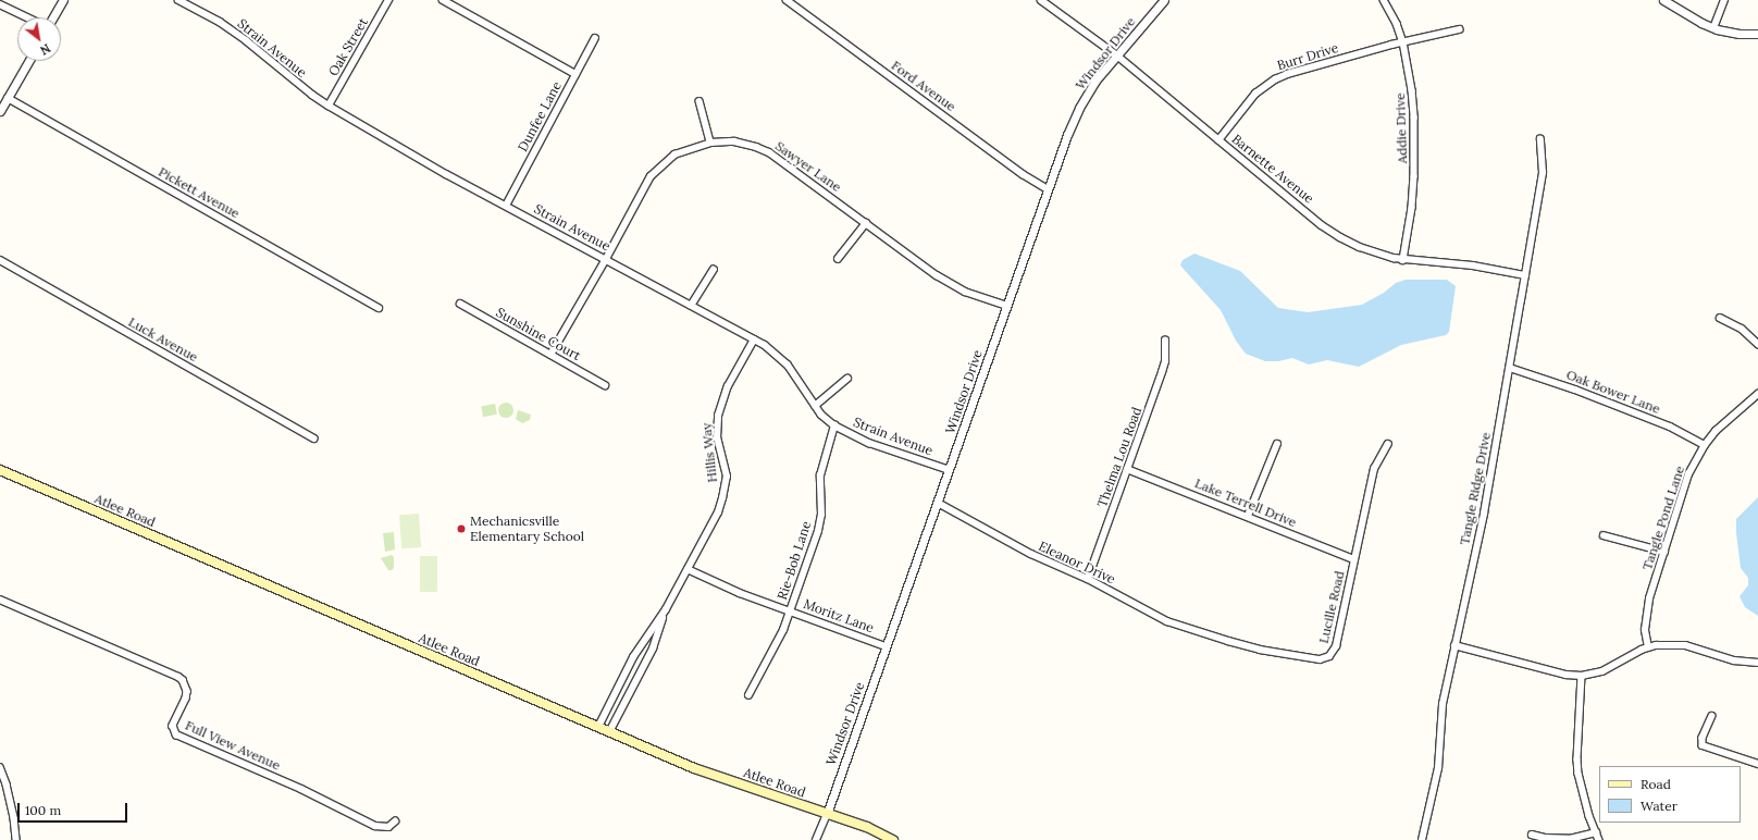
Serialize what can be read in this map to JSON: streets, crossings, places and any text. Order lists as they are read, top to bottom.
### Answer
{
  "streets": {
    "main road": ["Atlee Road"],
    "street": [
      "Oak Street",
      "Strain Avenue",
      "Windsor Drive",
      "Burr Drive",
      "Ford Avenue",
      "Dunfee Lane",
      "Addie Drive",
      "Sawyer Lane",
      "Barnette Avenue",
      "Pickett Avenue",
      "Sunshine Court",
      "Luck Avenue",
      "Oak Bower Lane",
      "Hillis Way",
      "Thelma Lou Road",
      "Tangle Ridge Drive",
      "Lake Terrell Drive",
      "Tangle Pond Lane",
      "Rie-Bob Lane",
      "Eleanor Drive",
      "Lucille Road",
      "Moritz Lane",
      "Full View Avenue"
    ]
  },
  "crossings": [
    ["Oak Street", "Strain Avenue"],
    ["Strain Avenue", "Windsor Drive"],
    ["Strain Avenue", "Dunfee Lane"],
    ["Strain Avenue", "Sawyer Lane"],
    ["Strain Avenue", "Hillis Way"],
    ["Strain Avenue", "Rie-Bob Lane"],
    ["Windsor Drive", "Ford Avenue"],
    ["Windsor Drive", "Sawyer Lane"],
    ["Windsor Drive", "Barnette Avenue"],
    ["Windsor Drive", "Atlee Road"],
    ["Windsor Drive", "Eleanor Drive"],
    ["Windsor Drive", "Moritz Lane"],
    ["Burr Drive", "Addie Drive"],
    ["Burr Drive", "Barnette Avenue"],
    ["Addie Drive", "Barnette Avenue"],
    ["Sawyer Lane", "Sunshine Court"],
    ["Barnette Avenue", "Tangle Ridge Drive"],
    ["Oak Bower Lane", "Tangle Ridge Drive"],
    ["Oak Bower Lane", "Tangle Pond Lane"],
    ["Hillis Way", "Atlee Road"],
    ["Hillis Way", "Moritz Lane"],
    ["Thelma Lou Road", "Lake Terrell Drive"],
    ["Thelma Lou Road", "Eleanor Drive"],
    ["Lake Terrell Drive", "Lucille Road"],
    ["Rie-Bob Lane", "Moritz Lane"],
    ["Eleanor Drive", "Lucille Road"]
  ],
  "places": ["Mechanicsville Elementary School"],
  "legend": ["Road", "Water"],
  "scale_bar": "100 m",
  "north": "bottom right"
}
